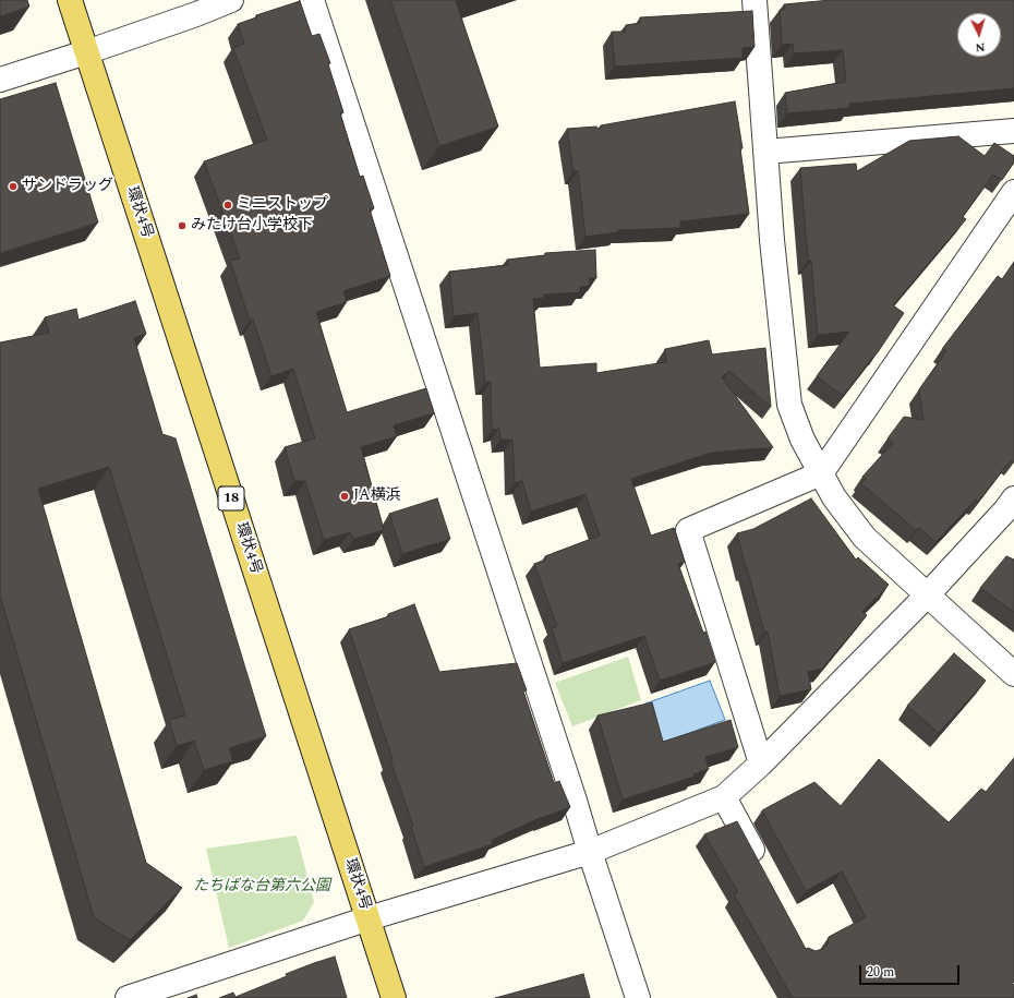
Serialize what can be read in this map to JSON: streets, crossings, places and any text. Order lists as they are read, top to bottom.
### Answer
{
  "streets": {
    "main road": ["環状4号", "18"]
  },
  "parks": ["たちばな台第六公園"],
  "places": [
    "サンドラッグ",
    "ミニストップ",
    "みたけ台小学校下",
    "JA横浜"
  ],
  "scale_bar": "20 m",
  "north": "bottom"
}
